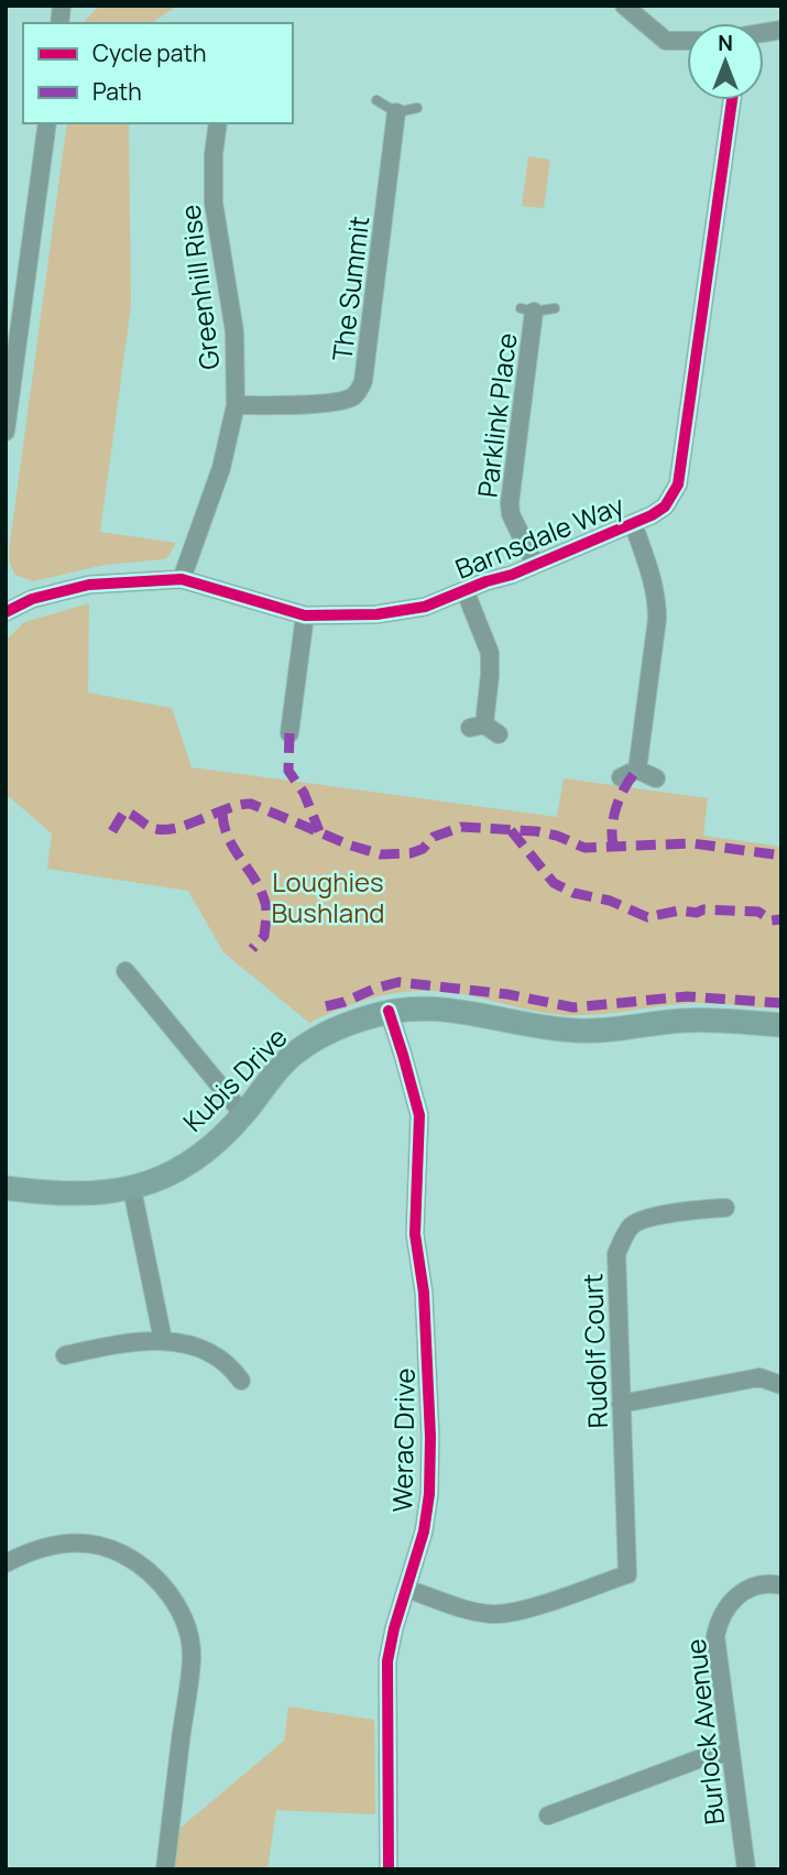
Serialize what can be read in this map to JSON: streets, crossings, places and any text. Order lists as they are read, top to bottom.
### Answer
{
  "streets": {
    "street": [
      "Greenhill Rise",
      "The Summit",
      "Parklink Place",
      "Barnsdale Way",
      "Kubis Drive",
      "Rudolf Court",
      "Werac Drive",
      "Burlock Avenue"
    ]
  },
  "crossings": [
    ["Greenhill Rise", "The Summit"],
    ["Greenhill Rise", "Barnsdale Way"],
    ["Parklink Place", "Barnsdale Way"],
    ["Kubis Drive", "Werac Drive"],
    ["Rudolf Court", "Werac Drive"]
  ],
  "parks": ["Loughies Bushland"],
  "legend": ["Cycle path", "Path"],
  "north": "top"
}
